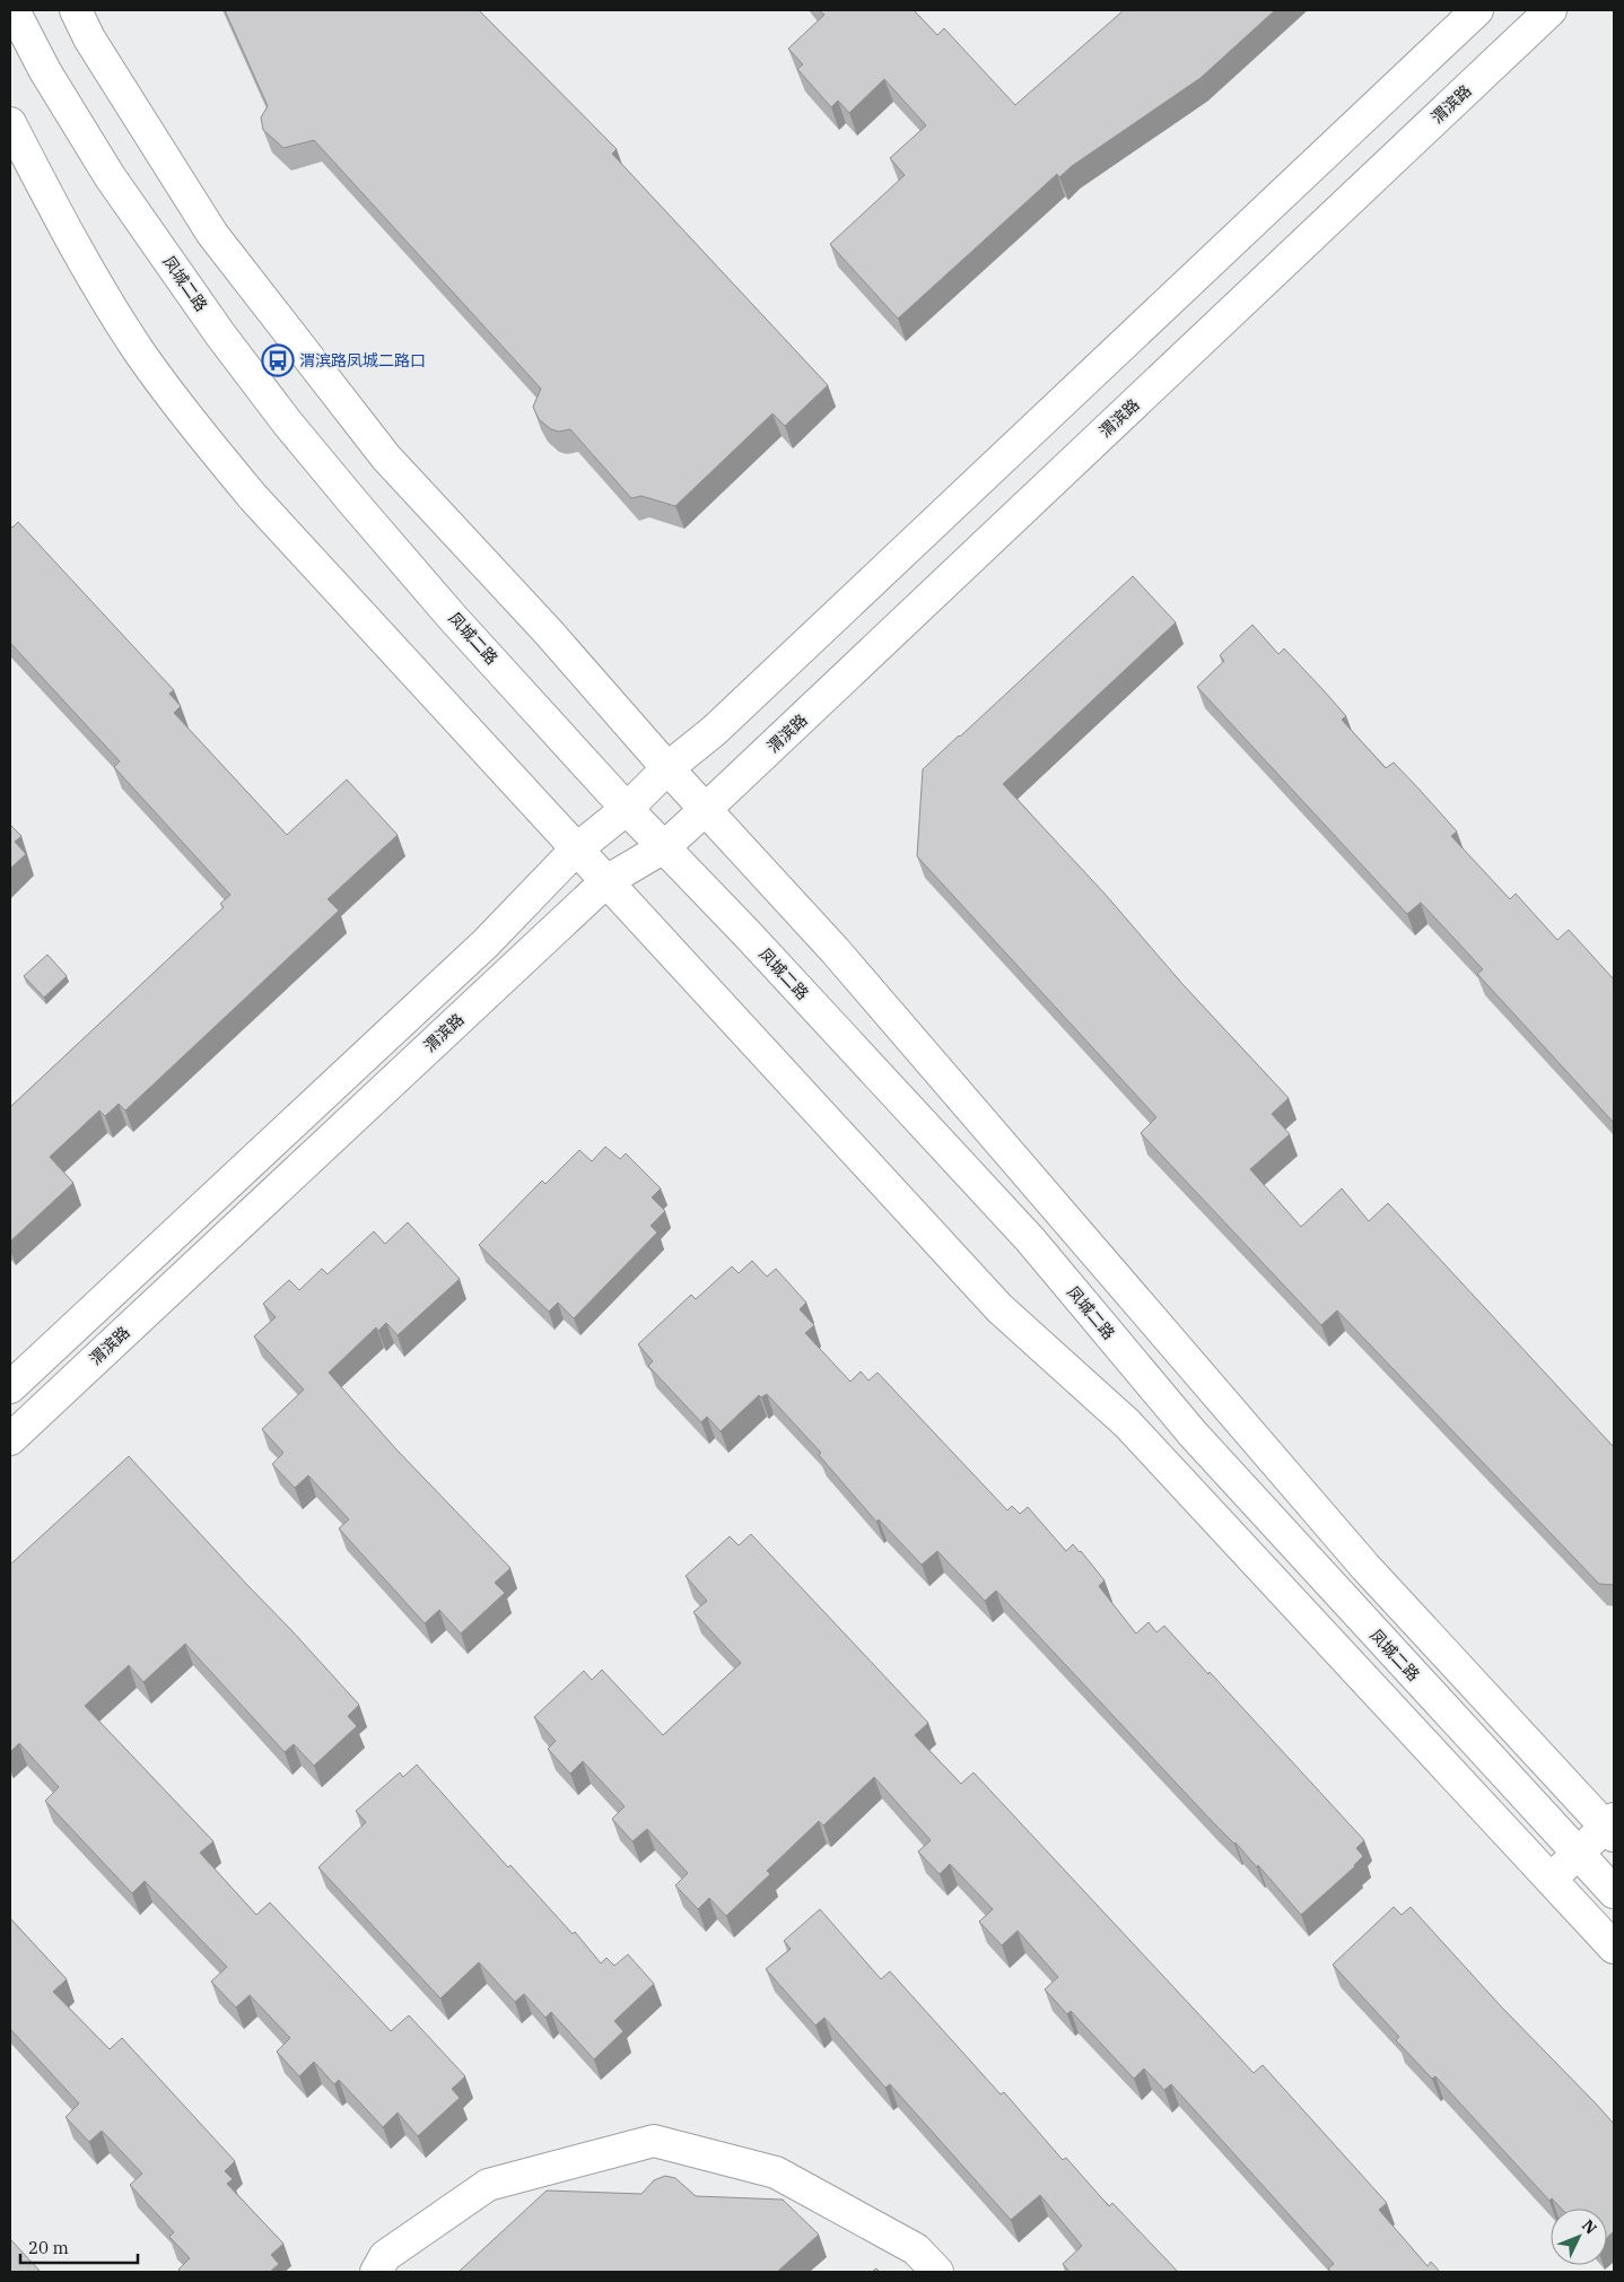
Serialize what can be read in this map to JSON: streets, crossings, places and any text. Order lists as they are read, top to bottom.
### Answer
{
  "streets": {
    "street": ["渭滨路", "凤城二路"]
  },
  "crossings": [
    ["渭滨路", "凤城二路"]
  ],
  "places": {
    "bus stop": ["渭滨路凤城二路口"]
  },
  "scale_bar": "20 m",
  "north": "top right"
}
